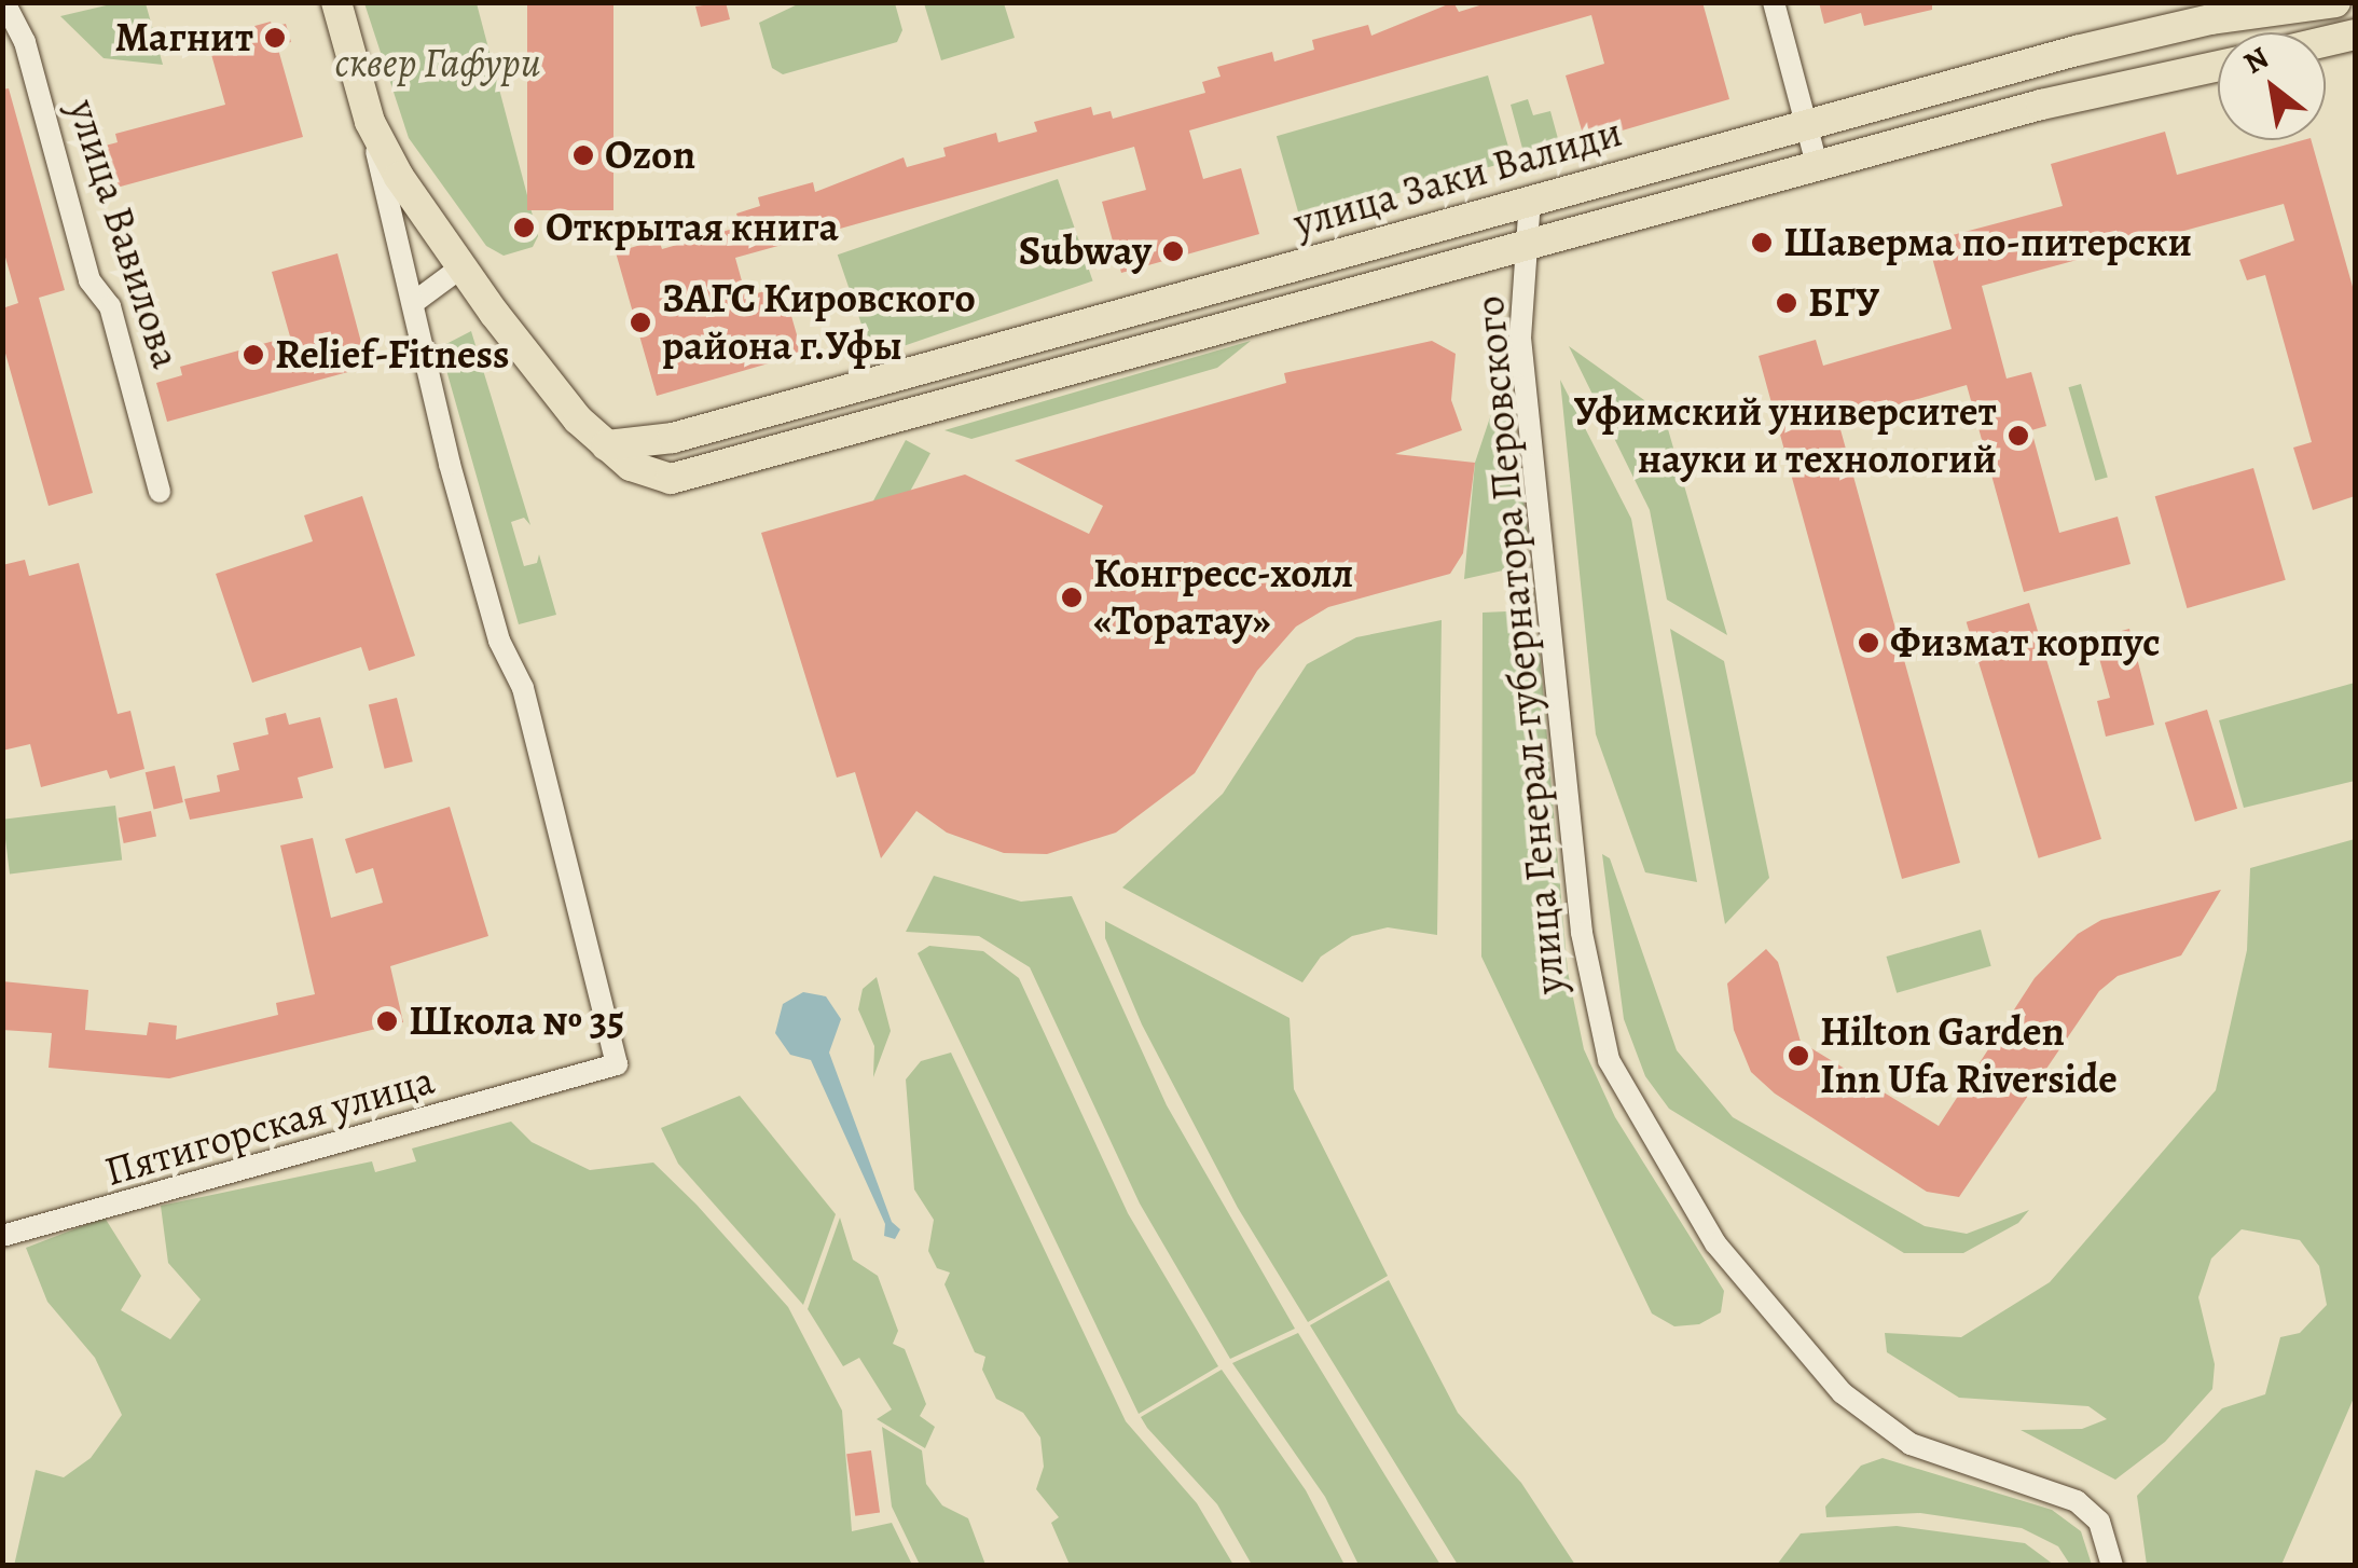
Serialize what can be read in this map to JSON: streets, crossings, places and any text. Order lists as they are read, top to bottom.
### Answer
{
  "streets": {
    "main road": ["улица Заки Валиди"],
    "street": ["улица Вавилова", "улица Генерал-губернатора Перовского", "Пятигорская улица"]
  },
  "crossings": [
    ["улица Заки Валиди", "улица Генерал-губернатора Перовского"]
  ],
  "parks": ["сквер Гафури"],
  "places": [
    "Магнит",
    "Ozon",
    "Открытая книга",
    "Шаверма по-питерски",
    "Subway",
    "БГУ",
    "ЗАГС Кировского района г.Уфы",
    "Relief-Fitness",
    "Уфимский университет науки и технологий",
    "Конгресс-холл «Торатау»",
    "Физмат корпус",
    "Школа № 35",
    "Hilton Garden Inn Ufa Riverside"
  ],
  "north": "top left"
}
